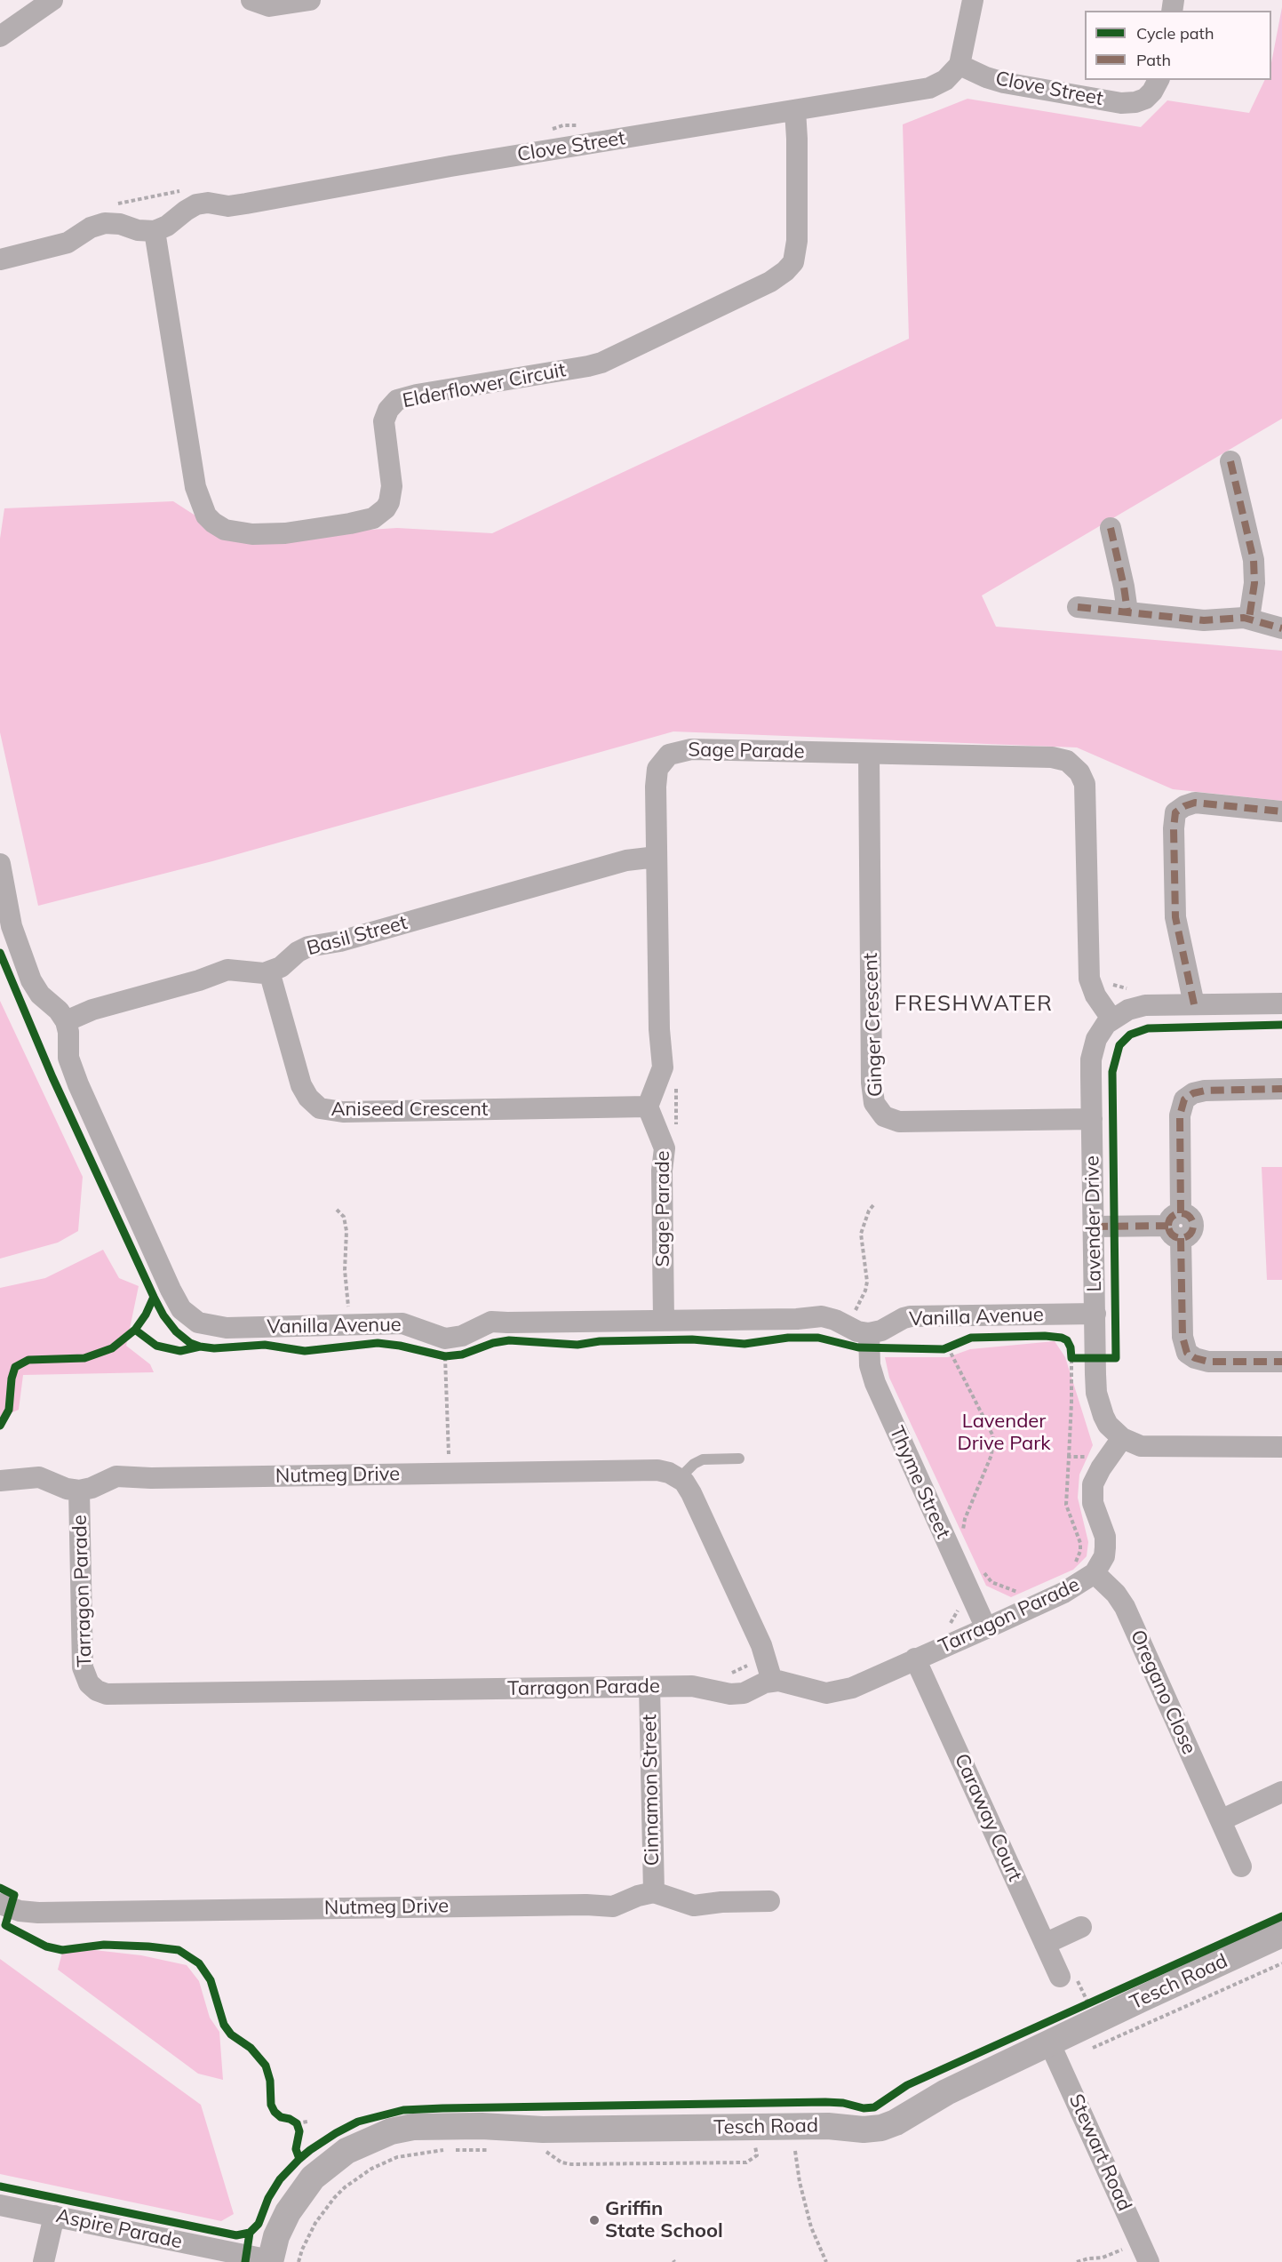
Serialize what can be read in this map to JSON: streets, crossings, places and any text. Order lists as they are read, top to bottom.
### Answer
{
  "streets": {
    "street": [
      "Clove Street",
      "Elderflower Circuit",
      "Sage Parade",
      "Basil Street",
      "Ginger Crescent",
      "Aniseed Crescent",
      "Lavender Drive",
      "Vanilla Avenue",
      "Nutmeg Drive",
      "Thyme Street",
      "Tarragon Parade",
      "Oregano Close",
      "Cinnamon Street",
      "Caraway Court",
      "Tesch Road",
      "Stewart Road",
      "Aspire Parade"
    ]
  },
  "crossings": [
    ["Clove Street", "Elderflower Circuit"],
    ["Sage Parade", "Basil Street"],
    ["Sage Parade", "Ginger Crescent"],
    ["Sage Parade", "Aniseed Crescent"],
    ["Sage Parade", "Lavender Drive"],
    ["Sage Parade", "Vanilla Avenue"],
    ["Basil Street", "Aniseed Crescent"],
    ["Ginger Crescent", "Lavender Drive"],
    ["Lavender Drive", "Vanilla Avenue"],
    ["Lavender Drive", "Tarragon Parade"],
    ["Vanilla Avenue", "Thyme Street"],
    ["Nutmeg Drive", "Tarragon Parade"],
    ["Nutmeg Drive", "Cinnamon Street"],
    ["Thyme Street", "Tarragon Parade"],
    ["Tarragon Parade", "Oregano Close"],
    ["Tarragon Parade", "Cinnamon Street"],
    ["Tarragon Parade", "Caraway Court"],
    ["Tesch Road", "Stewart Road"],
    ["Tesch Road", "Aspire Parade"]
  ],
  "districts": ["FRESHWATER"],
  "parks": ["Lavender Drive Park"],
  "places": ["Griffin State School"],
  "legend": ["Cycle path", "Path"]
}
